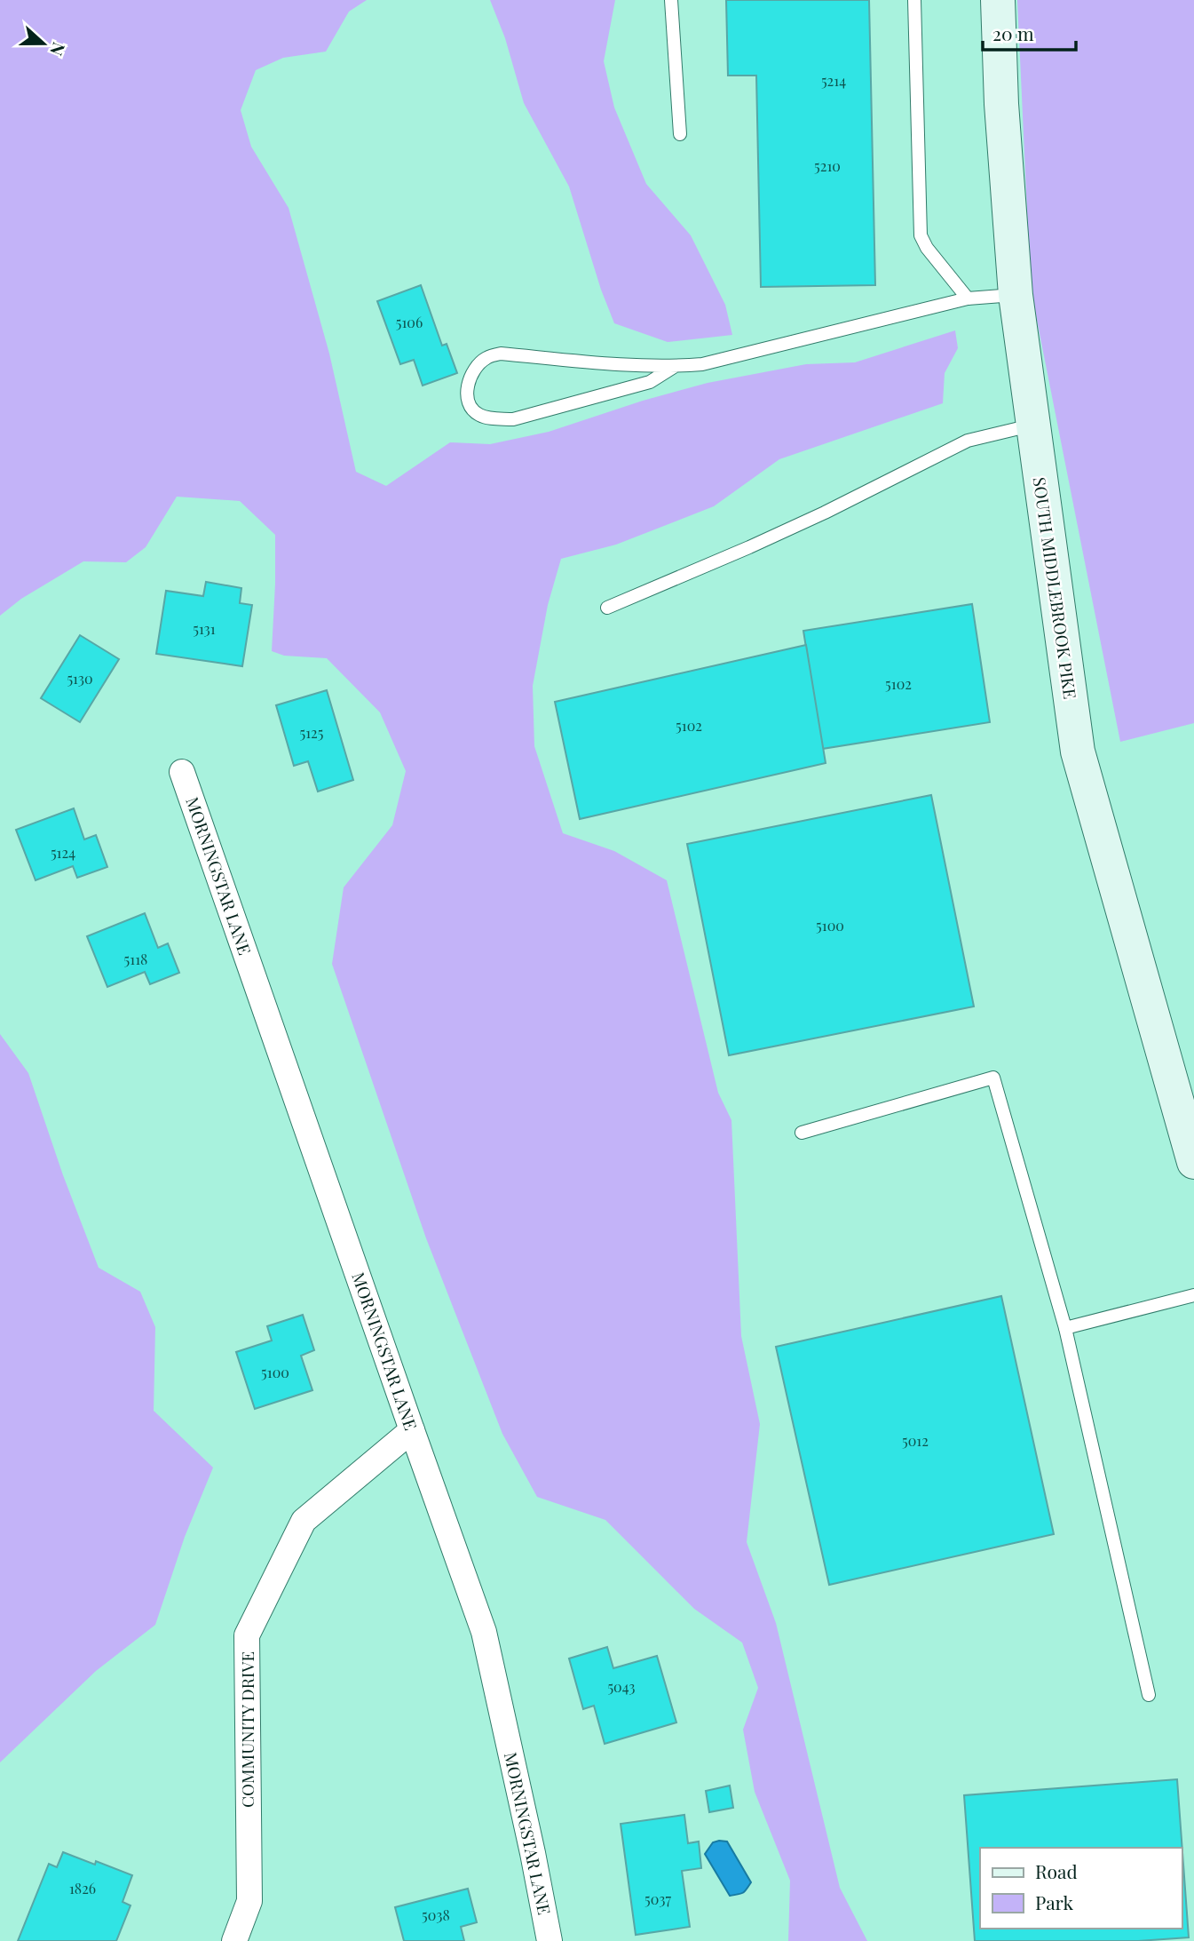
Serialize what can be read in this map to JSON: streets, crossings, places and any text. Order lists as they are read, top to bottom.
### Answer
{
  "streets": {
    "main road": ["SOUTH MIDDLEBROOK PIKE"],
    "street": ["MORNINGSTAR LANE", "COMMUNITY DRIVE"]
  },
  "crossings": [
    ["MORNINGSTAR LANE", "COMMUNITY DRIVE"]
  ],
  "house_numbers": [
    "5214",
    "5210",
    "5106",
    "5131",
    "5130",
    "5102",
    "5102",
    "5125",
    "5124",
    "5100",
    "5118",
    "5100",
    "5012",
    "5043",
    "1826",
    "5037",
    "5038"
  ],
  "legend": ["Road", "Park"],
  "scale_bar": "20 m",
  "north": "right"
}
